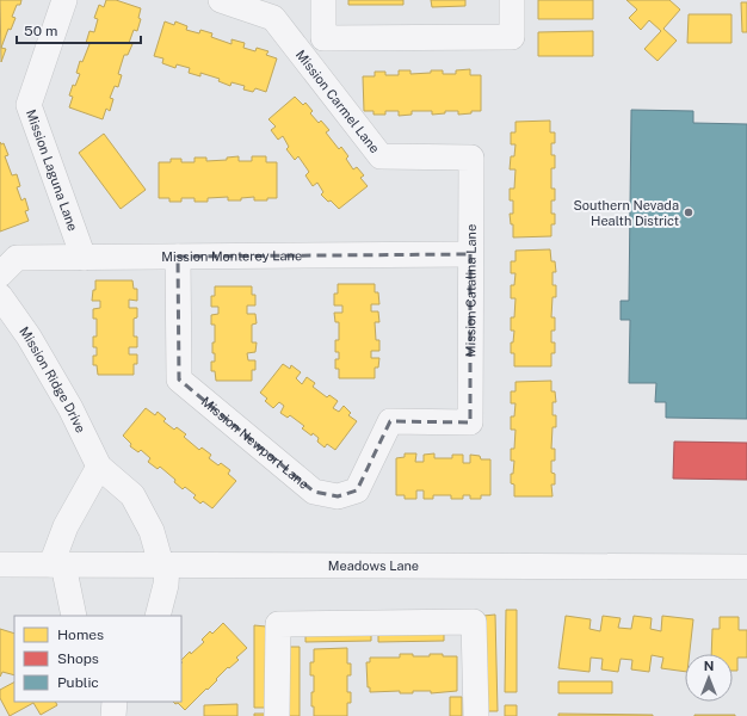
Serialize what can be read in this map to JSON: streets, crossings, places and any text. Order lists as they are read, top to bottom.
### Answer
{
  "streets": {
    "street": [
      "Mission Carmel Lane",
      "Mission Laguna Lane",
      "Mission Monterey Lane",
      "Mission Catalina Lane",
      "Mission Ridge Drive",
      "Mission Newport Lane",
      "Meadows Lane"
    ]
  },
  "crossings": [
    ["Mission Carmel Lane", "Mission Catalina Lane"],
    ["Mission Laguna Lane", "Mission Monterey Lane"],
    ["Mission Monterey Lane", "Mission Catalina Lane"],
    ["Mission Monterey Lane", "Mission Newport Lane"],
    ["Mission Catalina Lane", "Mission Newport Lane"],
    ["Mission Ridge Drive", "Meadows Lane"]
  ],
  "places": ["Southern Nevada Health District"],
  "legend": ["Homes", "Shops", "Public"],
  "scale_bar": "50 m",
  "north": "top"
}
